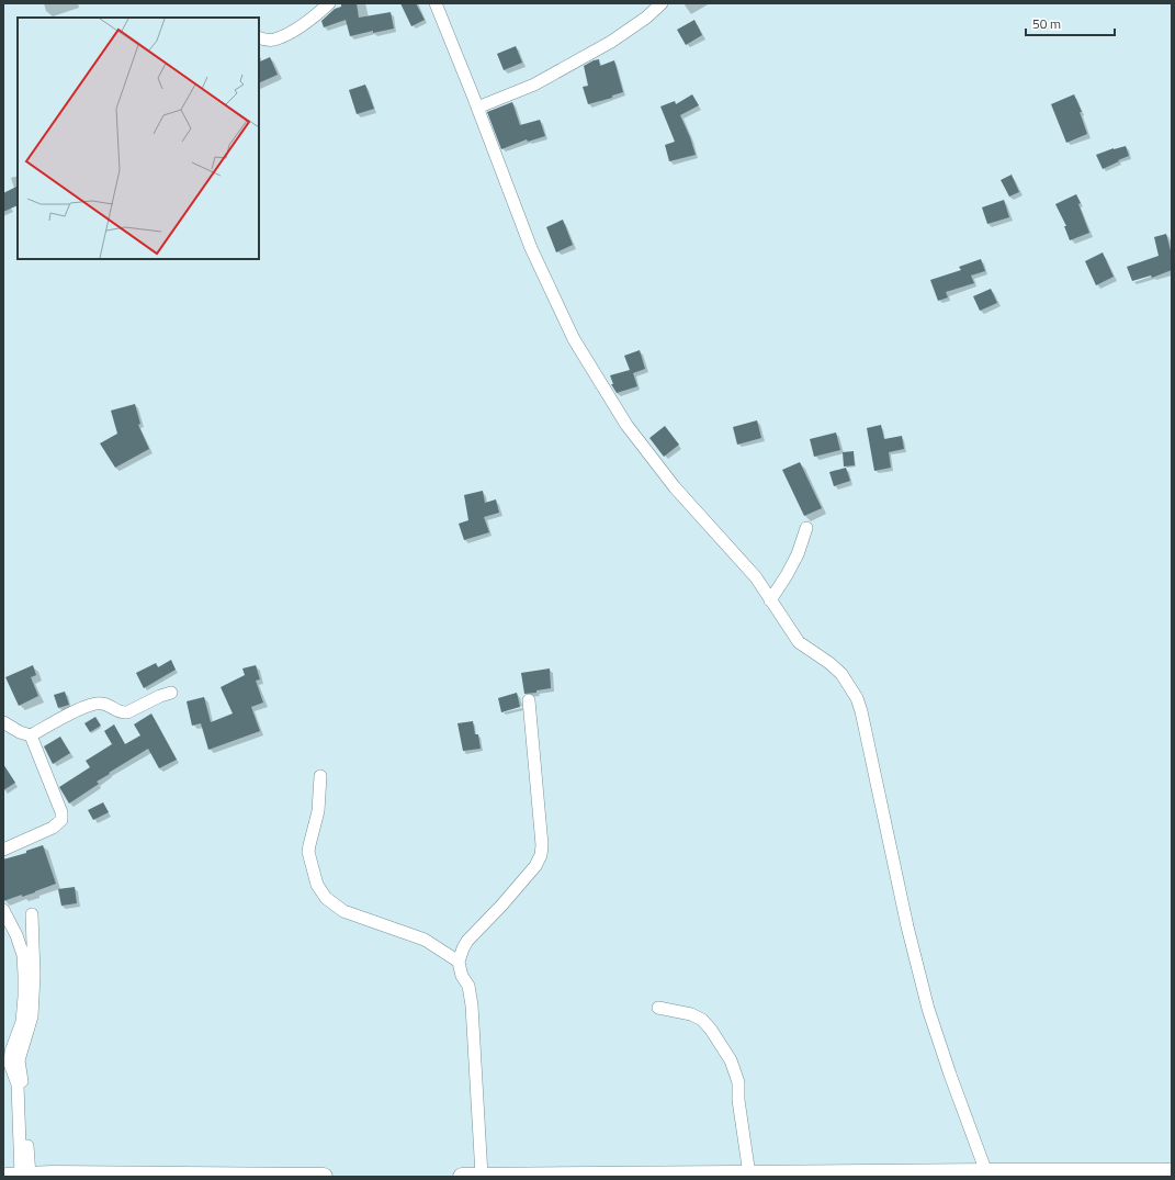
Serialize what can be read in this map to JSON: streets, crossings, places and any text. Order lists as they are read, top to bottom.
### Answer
{
  "scale_bar": "50 m"
}
